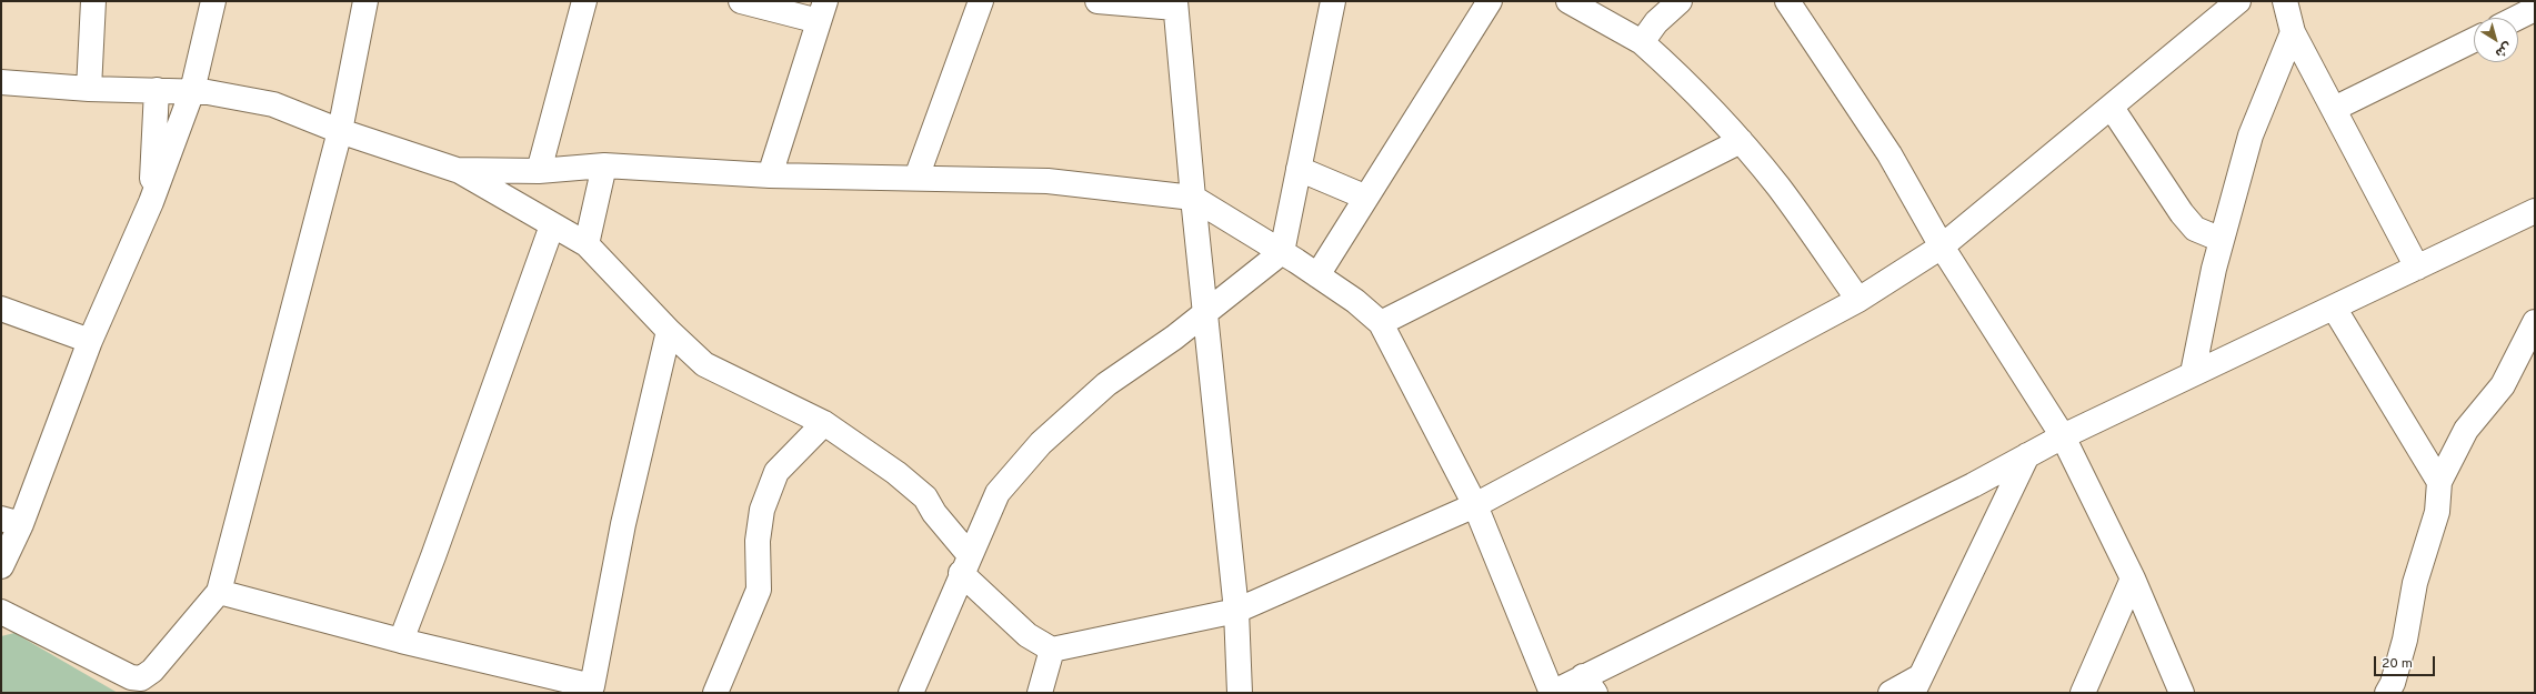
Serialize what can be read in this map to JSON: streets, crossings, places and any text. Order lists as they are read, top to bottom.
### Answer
{
  "scale_bar": "20 m",
  "north": "bottom right"
}
